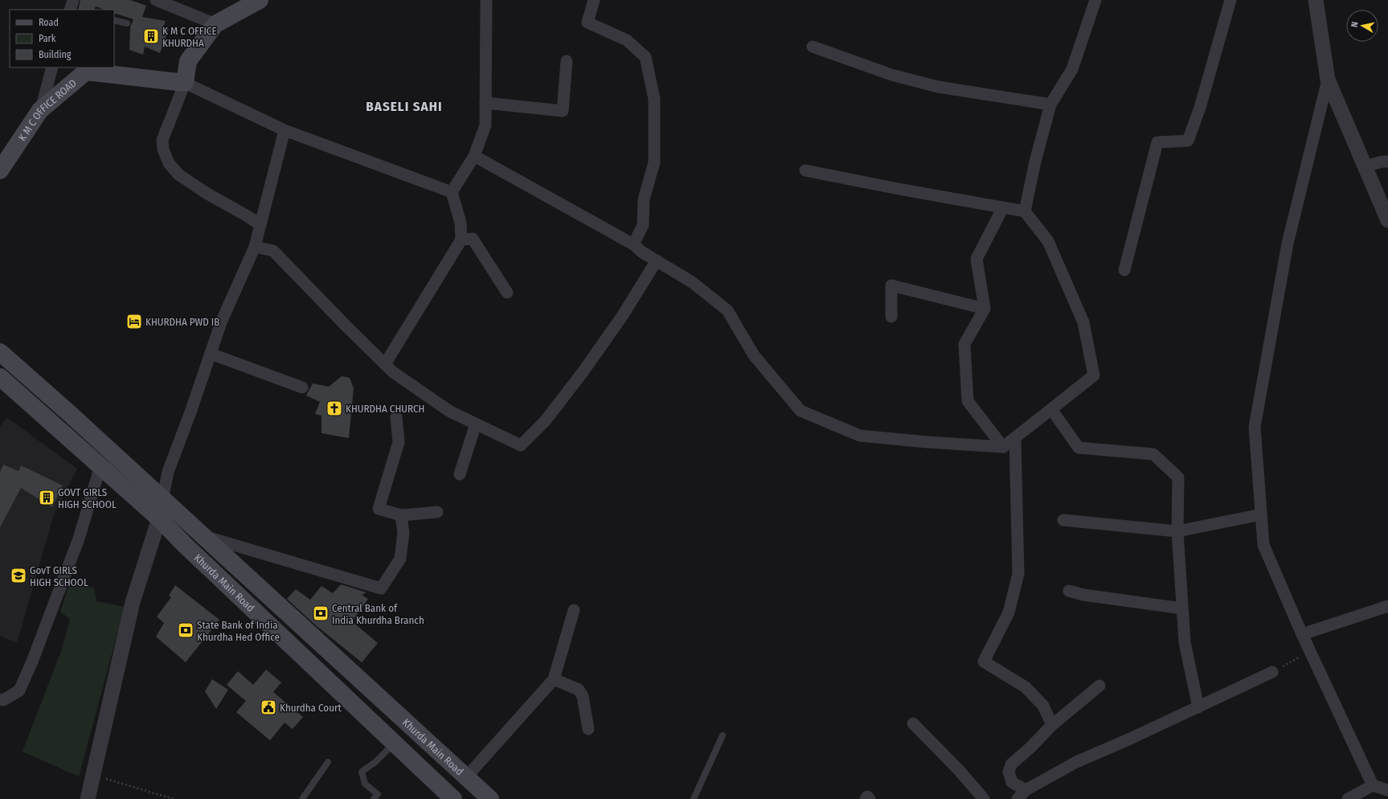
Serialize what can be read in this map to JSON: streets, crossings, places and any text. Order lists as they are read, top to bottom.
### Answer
{
  "streets": {
    "main road": ["K M C OFFICE ROAD", "Khurda Main Road"]
  },
  "districts": ["BASELI SAHI"],
  "places": {
    "building": ["K M C OFFICE KHURDHA", "GOVT GIRLS HIGH SCHOOL"],
    "hotel": ["KHURDHA PWD IB"],
    "church": ["KHURDHA CHURCH"],
    "school or university": ["GovT GIRLS HIGH SCHOOL"],
    "bank": ["Central Bank of India Khurdha Branch", "State Bank of India Khurdha Hed Office"],
    "public building": ["Khurdha Court"]
  },
  "legend": ["Road", "Park", "Building"],
  "north": "left"
}
